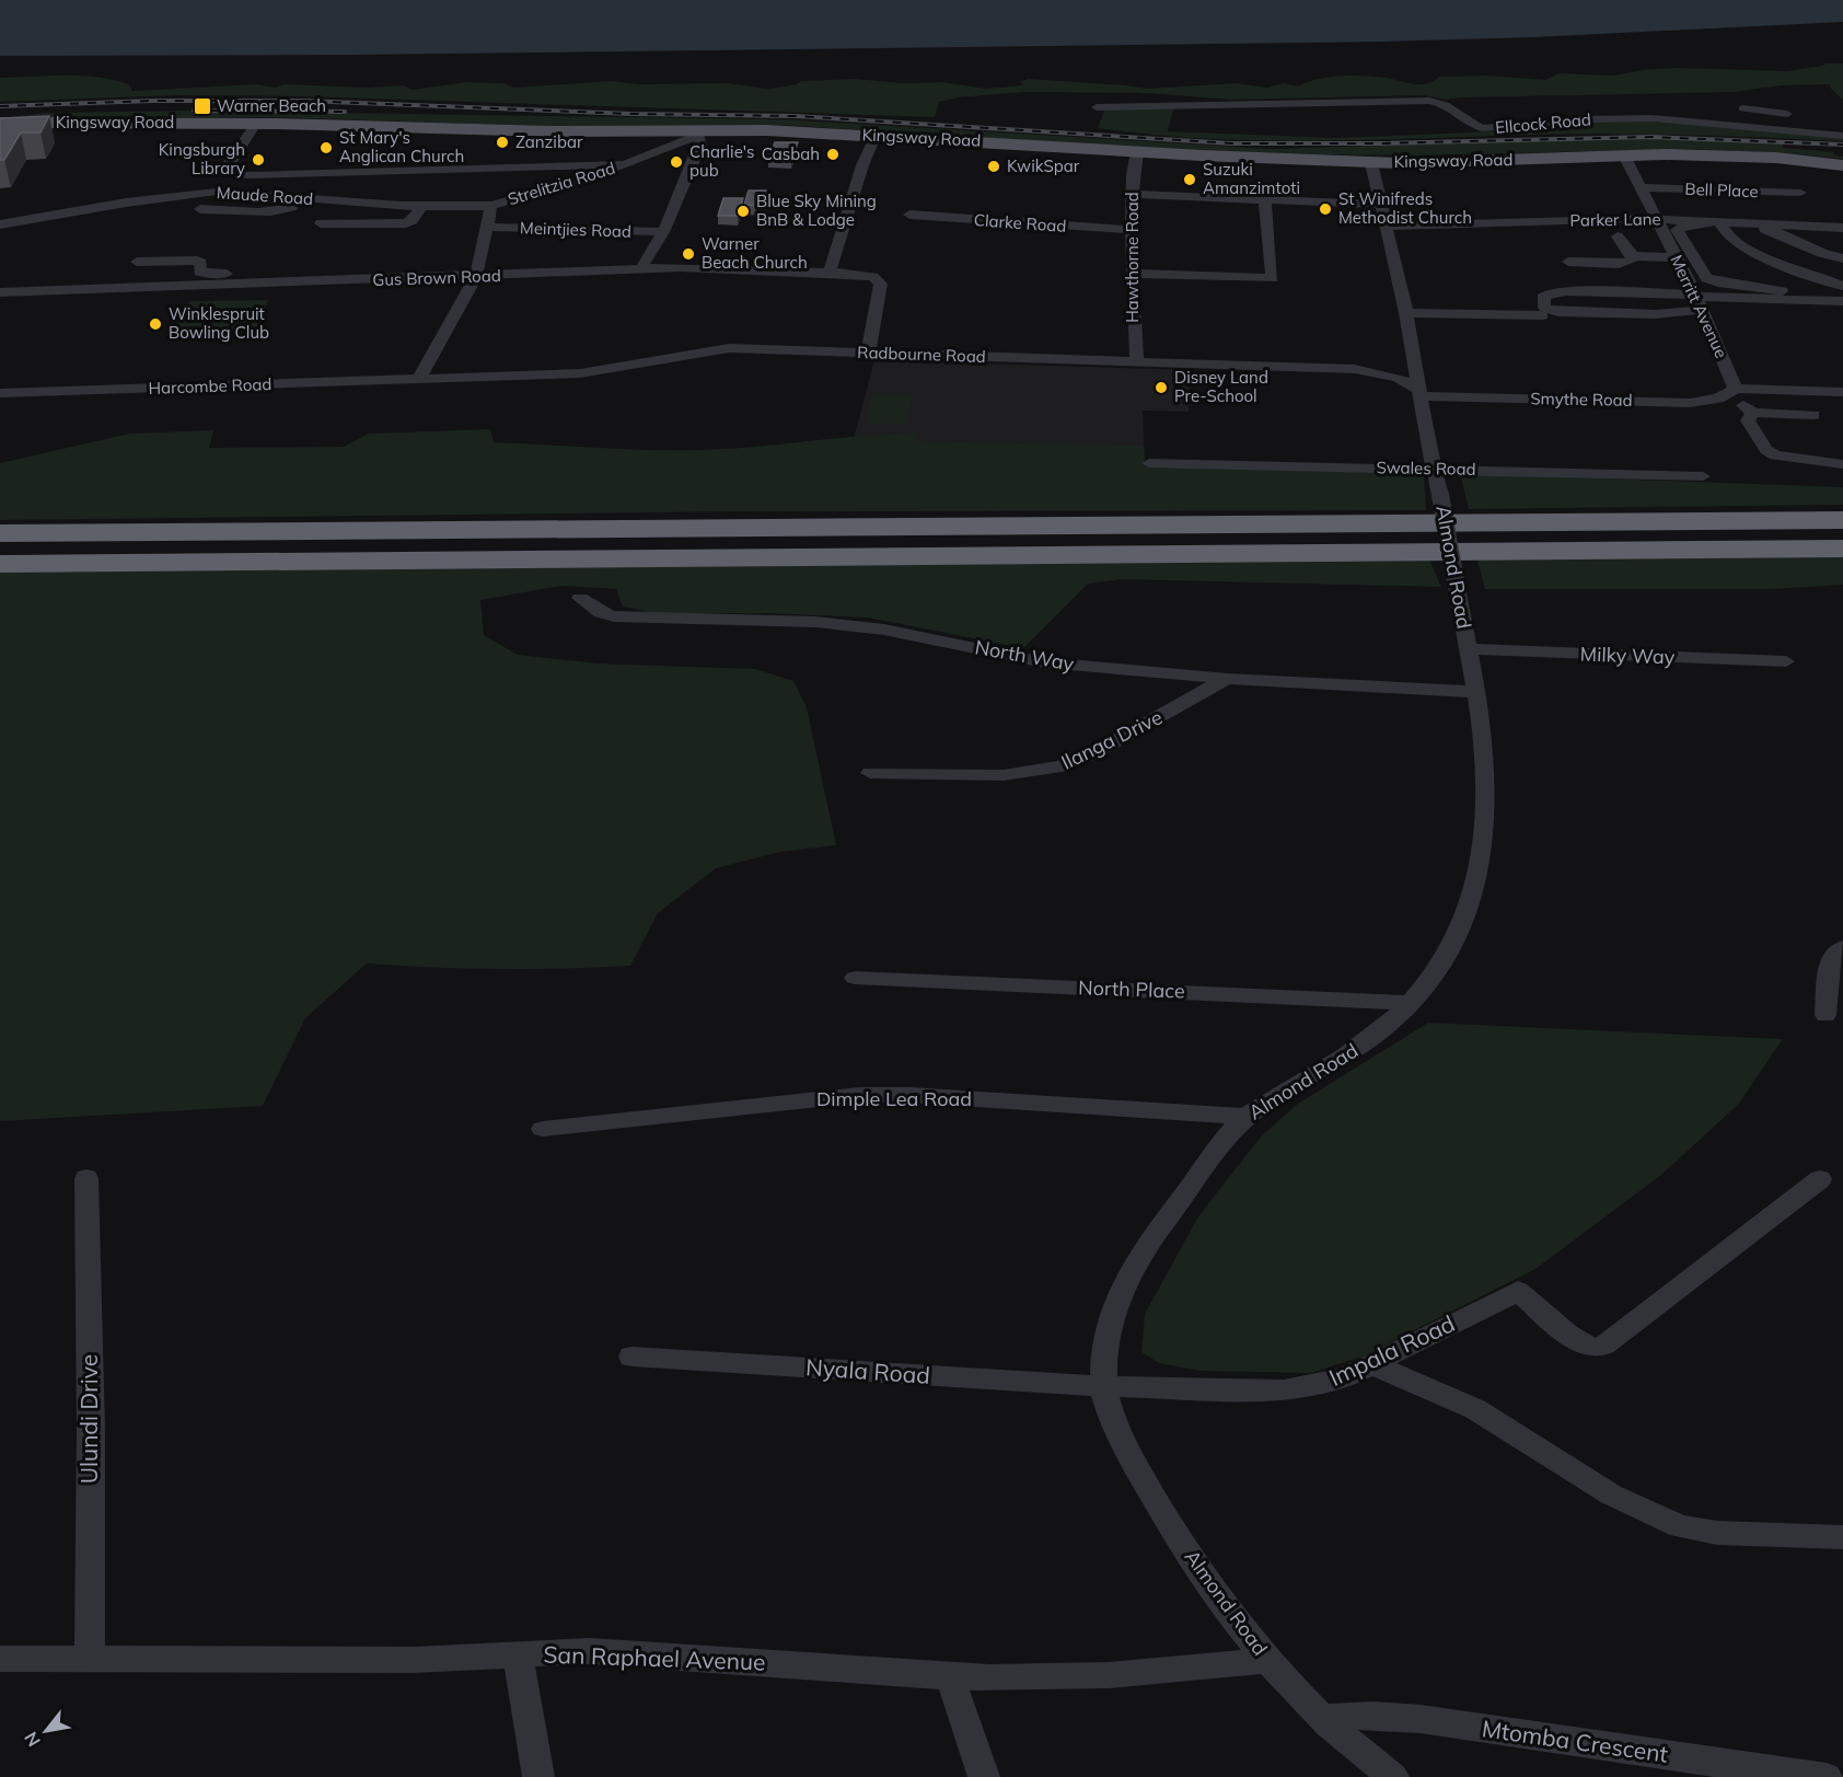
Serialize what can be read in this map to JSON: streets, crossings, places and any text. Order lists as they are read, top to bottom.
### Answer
{
  "streets": {
    "main road": ["Kingsway Road"],
    "street": [
      "Ellcock Road",
      "Strelitzia Road",
      "Bell Place",
      "Maude Road",
      "Parker Lane",
      "Clarke Road",
      "Meintjies Road",
      "Hawthorne Road",
      "Gus Brown Road",
      "Merritt Avenue",
      "Radbourne Road",
      "Harcombe Road",
      "Smythe Road",
      "Swales Road",
      "Almond Road",
      "North Way",
      "Milky Way",
      "Ilanga Drive",
      "North Place",
      "Dimple Lea Road",
      "Impala Road",
      "Nyala Road",
      "Ulundi Drive",
      "San Raphael Avenue",
      "Mtomba Crescent"
    ]
  },
  "crossings": [
    ["Kingsway Road", "Strelitzia Road"],
    ["Kingsway Road", "Hawthorne Road"],
    ["Kingsway Road", "Merritt Avenue"],
    ["Kingsway Road", "Almond Road"],
    ["Strelitzia Road", "Maude Road"],
    ["Strelitzia Road", "Meintjies Road"],
    ["Strelitzia Road", "Gus Brown Road"],
    ["Strelitzia Road", "Radbourne Road"],
    ["Strelitzia Road", "Harcombe Road"],
    ["Bell Place", "Merritt Avenue"],
    ["Parker Lane", "Merritt Avenue"],
    ["Parker Lane", "Almond Road"],
    ["Clarke Road", "Hawthorne Road"],
    ["Hawthorne Road", "Radbourne Road"],
    ["Gus Brown Road", "Radbourne Road"],
    ["Merritt Avenue", "Smythe Road"],
    ["Radbourne Road", "Harcombe Road"],
    ["Radbourne Road", "Smythe Road"],
    ["Radbourne Road", "Almond Road"],
    ["Smythe Road", "Almond Road"],
    ["Swales Road", "Almond Road"],
    ["Almond Road", "North Way"],
    ["Almond Road", "Milky Way"],
    ["Almond Road", "North Place"],
    ["Almond Road", "Dimple Lea Road"],
    ["Almond Road", "Impala Road"],
    ["Almond Road", "Nyala Road"],
    ["Almond Road", "San Raphael Avenue"],
    ["Almond Road", "Mtomba Crescent"],
    ["North Way", "Ilanga Drive"],
    ["Impala Road", "Nyala Road"],
    ["Ulundi Drive", "San Raphael Avenue"]
  ],
  "places": {
    "transit": ["Warner Beach"],
    "other": [
      "Zanzibar",
      "St Mary's Anglican Church",
      "Casbah",
      "Kingsburgh Library",
      "Charlie's pub",
      "KwikSpar",
      "Suzuki Amanzimtoti",
      "St Winifreds Methodist Church",
      "Blue Sky Mining BnB & Lodge",
      "Warner Beach Church",
      "Winklespruit Bowling Club",
      "Disney Land Pre-School"
    ]
  },
  "north": "bottom left"
}
